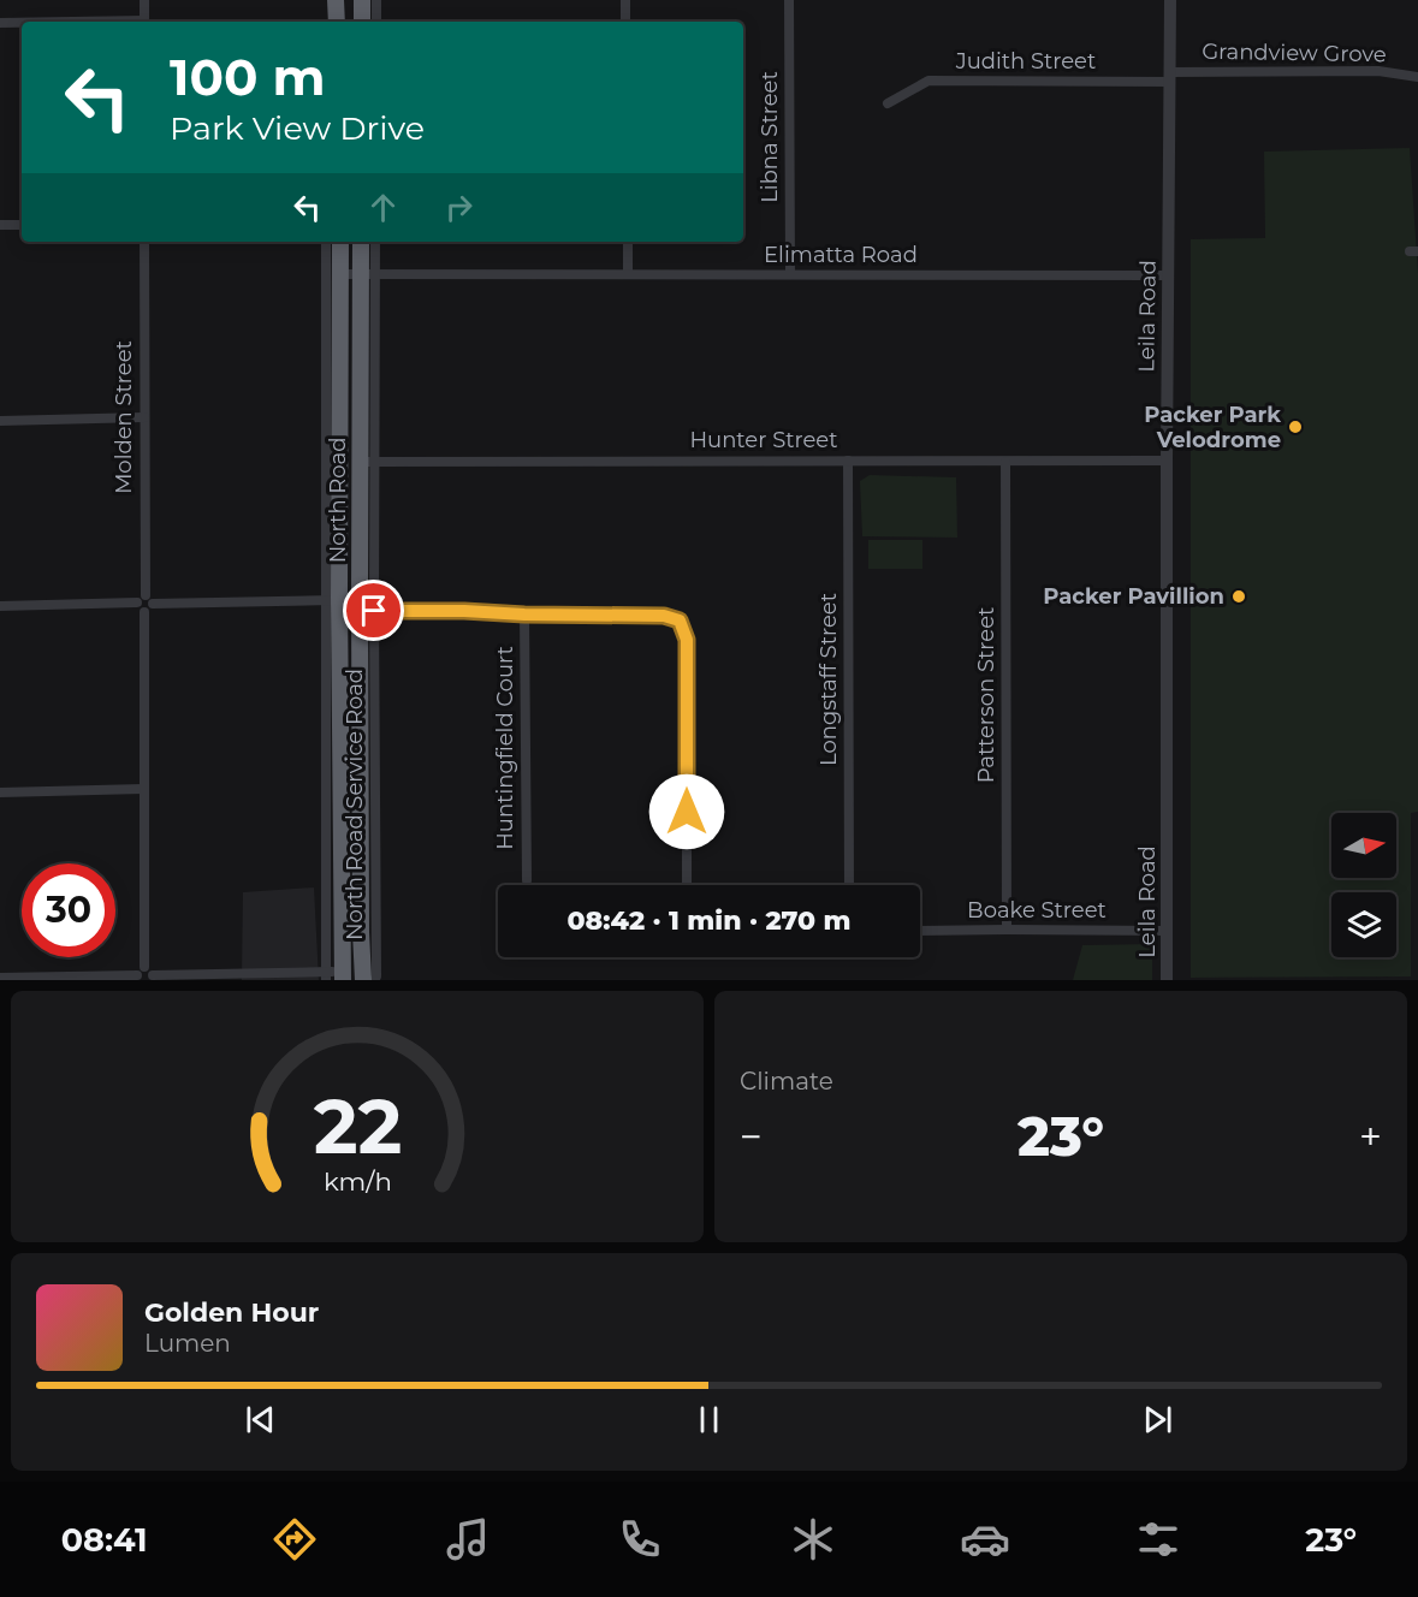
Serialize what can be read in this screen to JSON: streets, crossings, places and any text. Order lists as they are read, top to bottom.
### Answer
{
  "streets": {
    "highway": ["North Road"],
    "street": [
      "Grandview Grove",
      "Judith Street",
      "Libna Street",
      "Elimatta Road",
      "Leila Road",
      "Molden Street",
      "Hunter Street",
      "Longstaff Street",
      "Patterson Street",
      "Huntingfield Court",
      "North Road Service Road",
      "Boake Street"
    ]
  },
  "crossings": [
    ["Grandview Grove", "Judith Street"],
    ["Grandview Grove", "Leila Road"],
    ["Judith Street", "Leila Road"],
    ["Libna Street", "Elimatta Road"],
    ["Elimatta Road", "Leila Road"],
    ["Elimatta Road", "North Road"],
    ["Leila Road", "Hunter Street"],
    ["Leila Road", "Boake Street"],
    ["Hunter Street", "North Road"],
    ["Hunter Street", "Longstaff Street"],
    ["Hunter Street", "Patterson Street"],
    ["Hunter Street", "North Road Service Road"],
    ["North Road", "North Road Service Road"],
    ["Patterson Street", "Boake Street"]
  ],
  "places": ["Packer Park Velodrome", "Packer Pavillion"],
  "north": "right",
  "page": {
    "turn": ["100 m", "Park View Drive"],
    "limit": "30",
    "trip": "08:42 · 1 min · 270 m",
    "tile": "Climate",
    "heat": ["−", "23°", "+"],
    "song": ["Golden Hour", "Lumen"],
    "tabs": ["08:41", "23°"],
    "gauge": ["22", "km/h"]
  }
}
